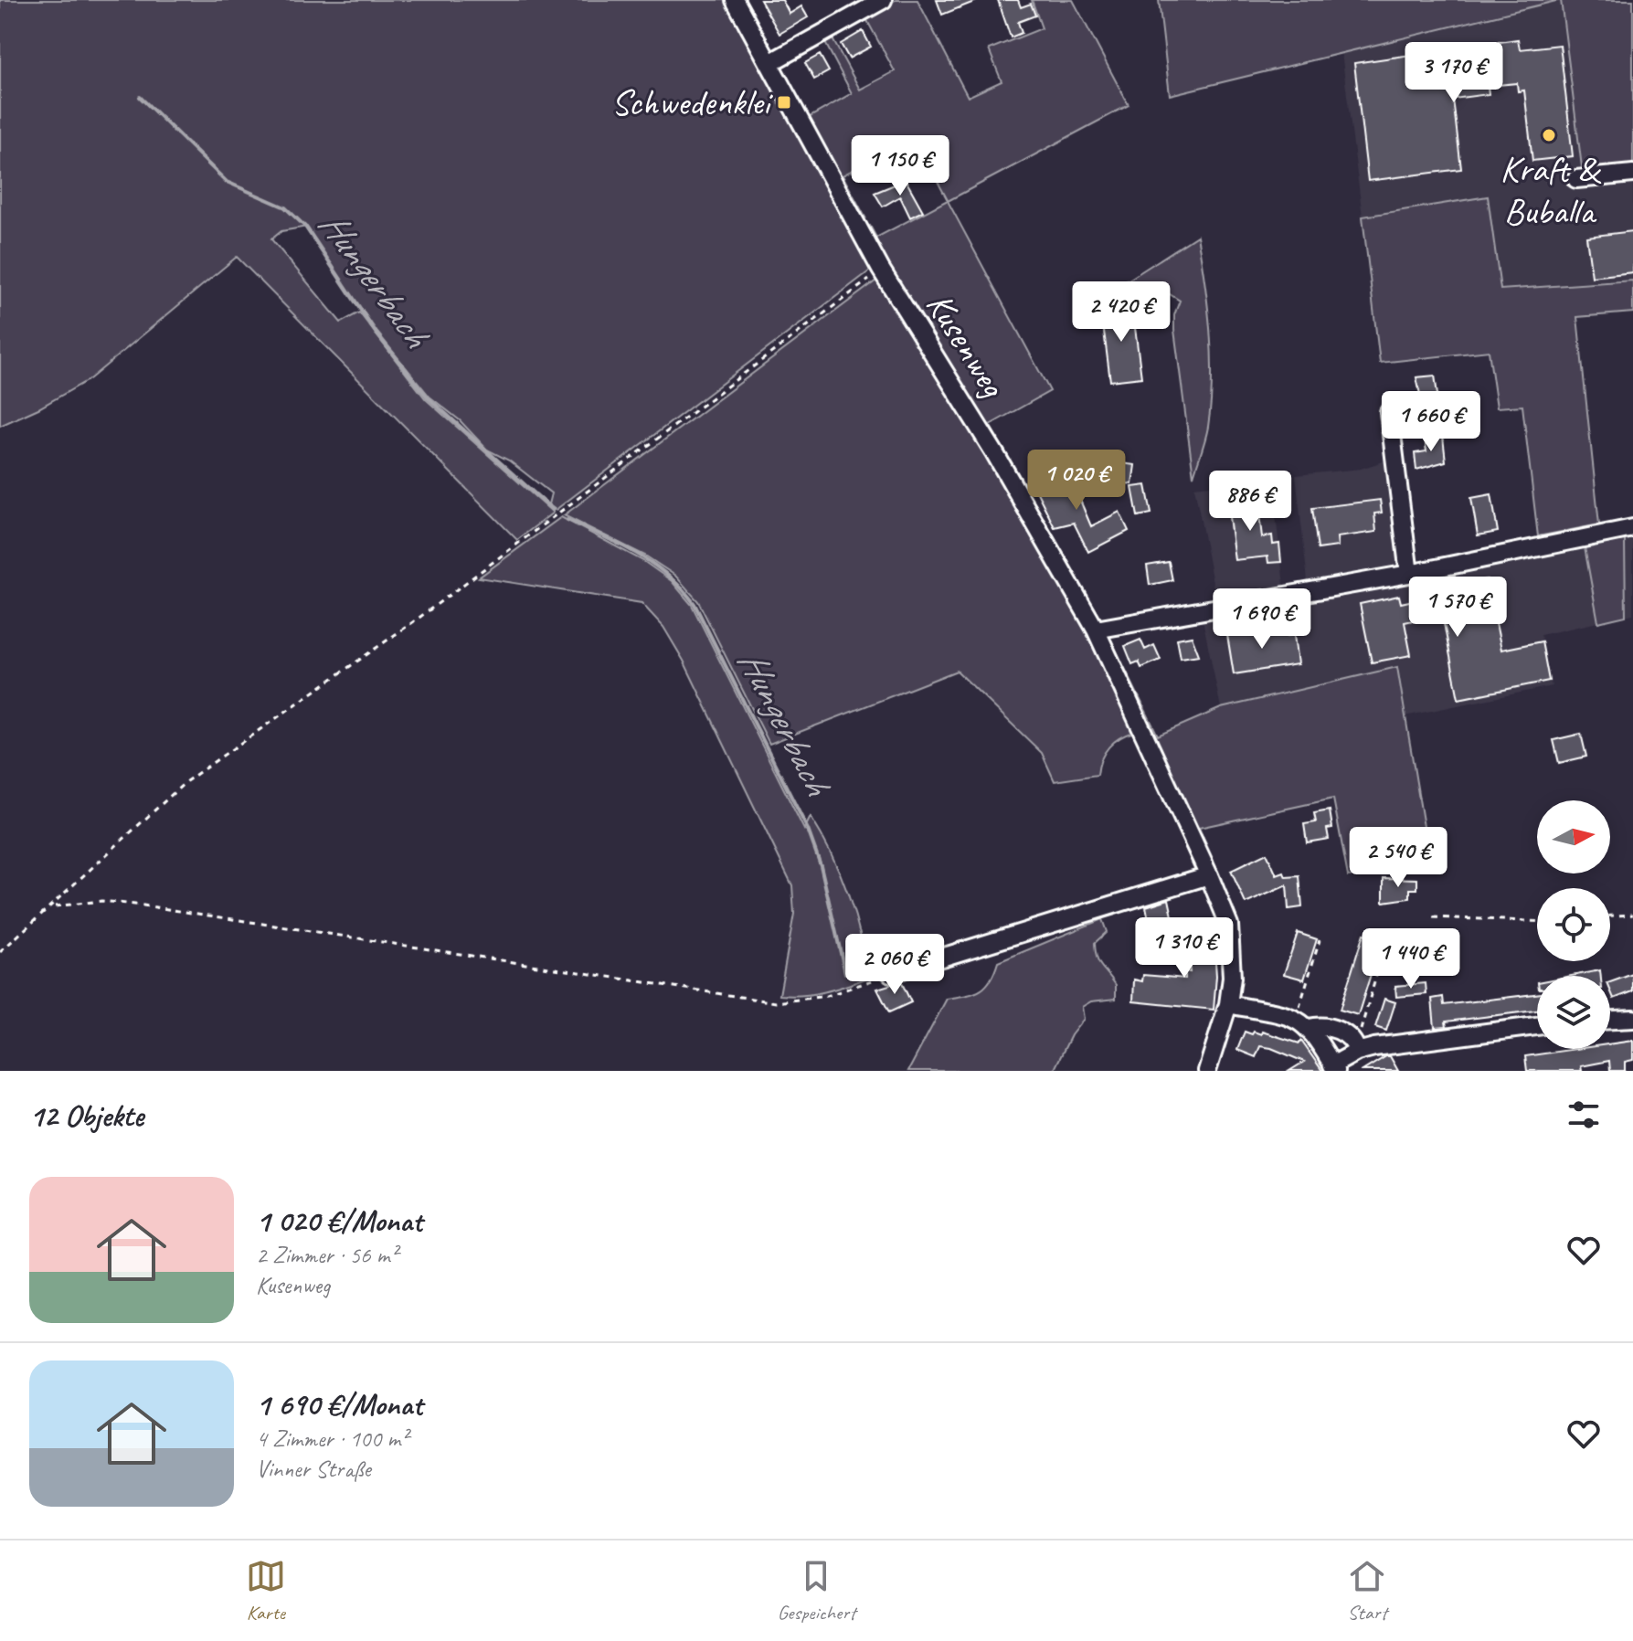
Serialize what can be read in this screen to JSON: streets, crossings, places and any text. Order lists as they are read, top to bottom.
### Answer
{
  "streets": {
    "street": ["Kusenweg"]
  },
  "water": ["Hungerbach"],
  "places": {
    "transit": ["Schwedenklei"],
    "other": ["Kraft & Buballa"]
  },
  "north": "right",
  "page": {
    "price": [
      "3 170 €",
      "1 150 €",
      "2 420 €",
      "1 660 €",
      "1 020 €",
      "886 €",
      "1 570 €",
      "1 690 €",
      "2 540 €",
      "1 310 €",
      "1 440 €",
      "2 060 €"
    ],
    "heading": "12 Objekte",
    "list": [
      {
        "name": "1 020 €/Monat",
        "note": "2 Zimmer · 56 m² · Kusenweg"
      },
      {
        "name": "1 690 €/Monat",
        "note": "4 Zimmer · 100 m² · Vinner Straße"
      }
    ],
    "tabs": ["Karte", "Gespeichert", "Start"]
  }
}
